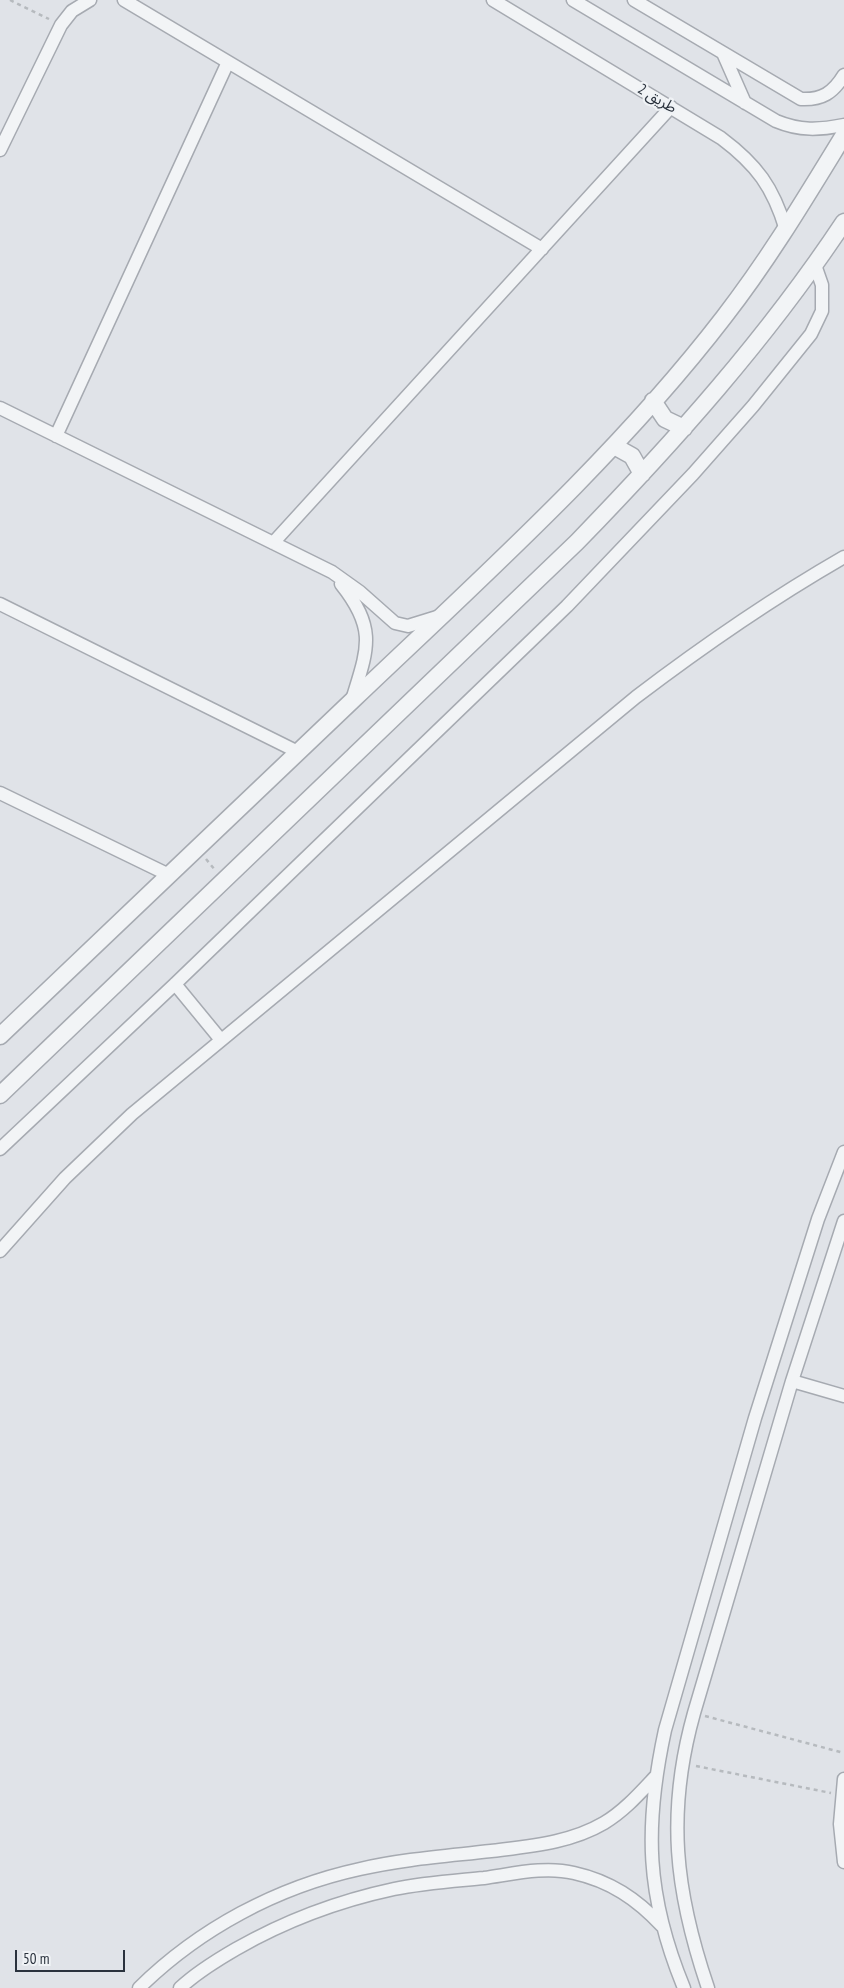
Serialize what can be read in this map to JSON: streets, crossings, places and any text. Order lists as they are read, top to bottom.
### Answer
{
  "streets": {
    "street": ["طريق 2"]
  },
  "scale_bar": "50 m"
}
